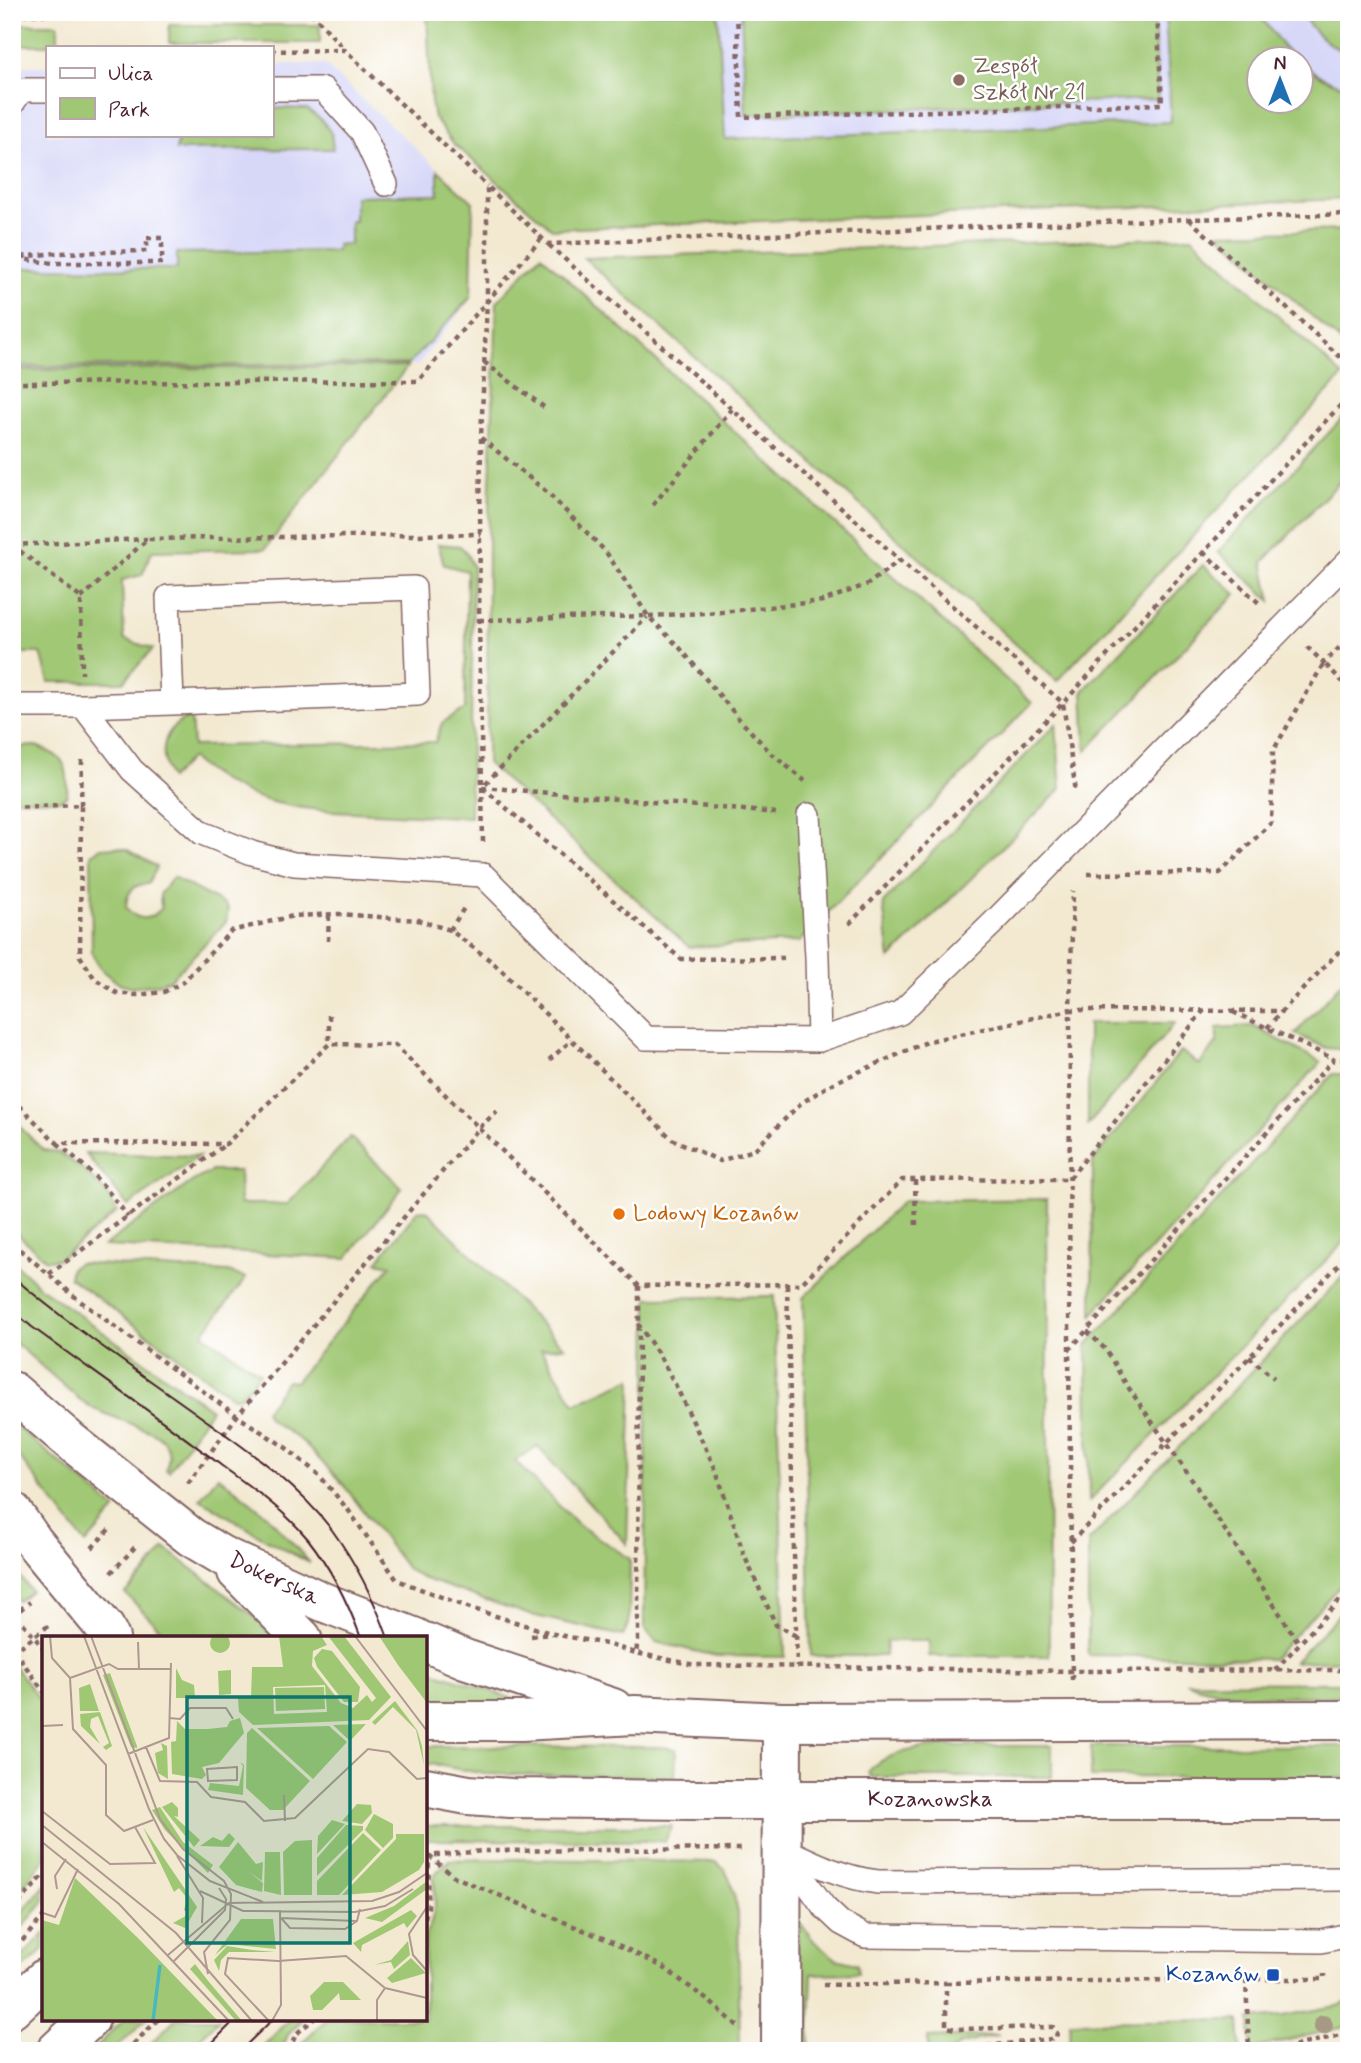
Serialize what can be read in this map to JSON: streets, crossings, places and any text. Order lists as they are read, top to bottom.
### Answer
{
  "streets": {
    "street": ["Dokerska", "Kozanowska"]
  },
  "places": {
    "other": ["Zespół Szkół Nr 21", "Lodowy Kozanów"],
    "transit": ["Kozanów"]
  },
  "legend": ["Ulica", "Park"],
  "north": "top"
}
